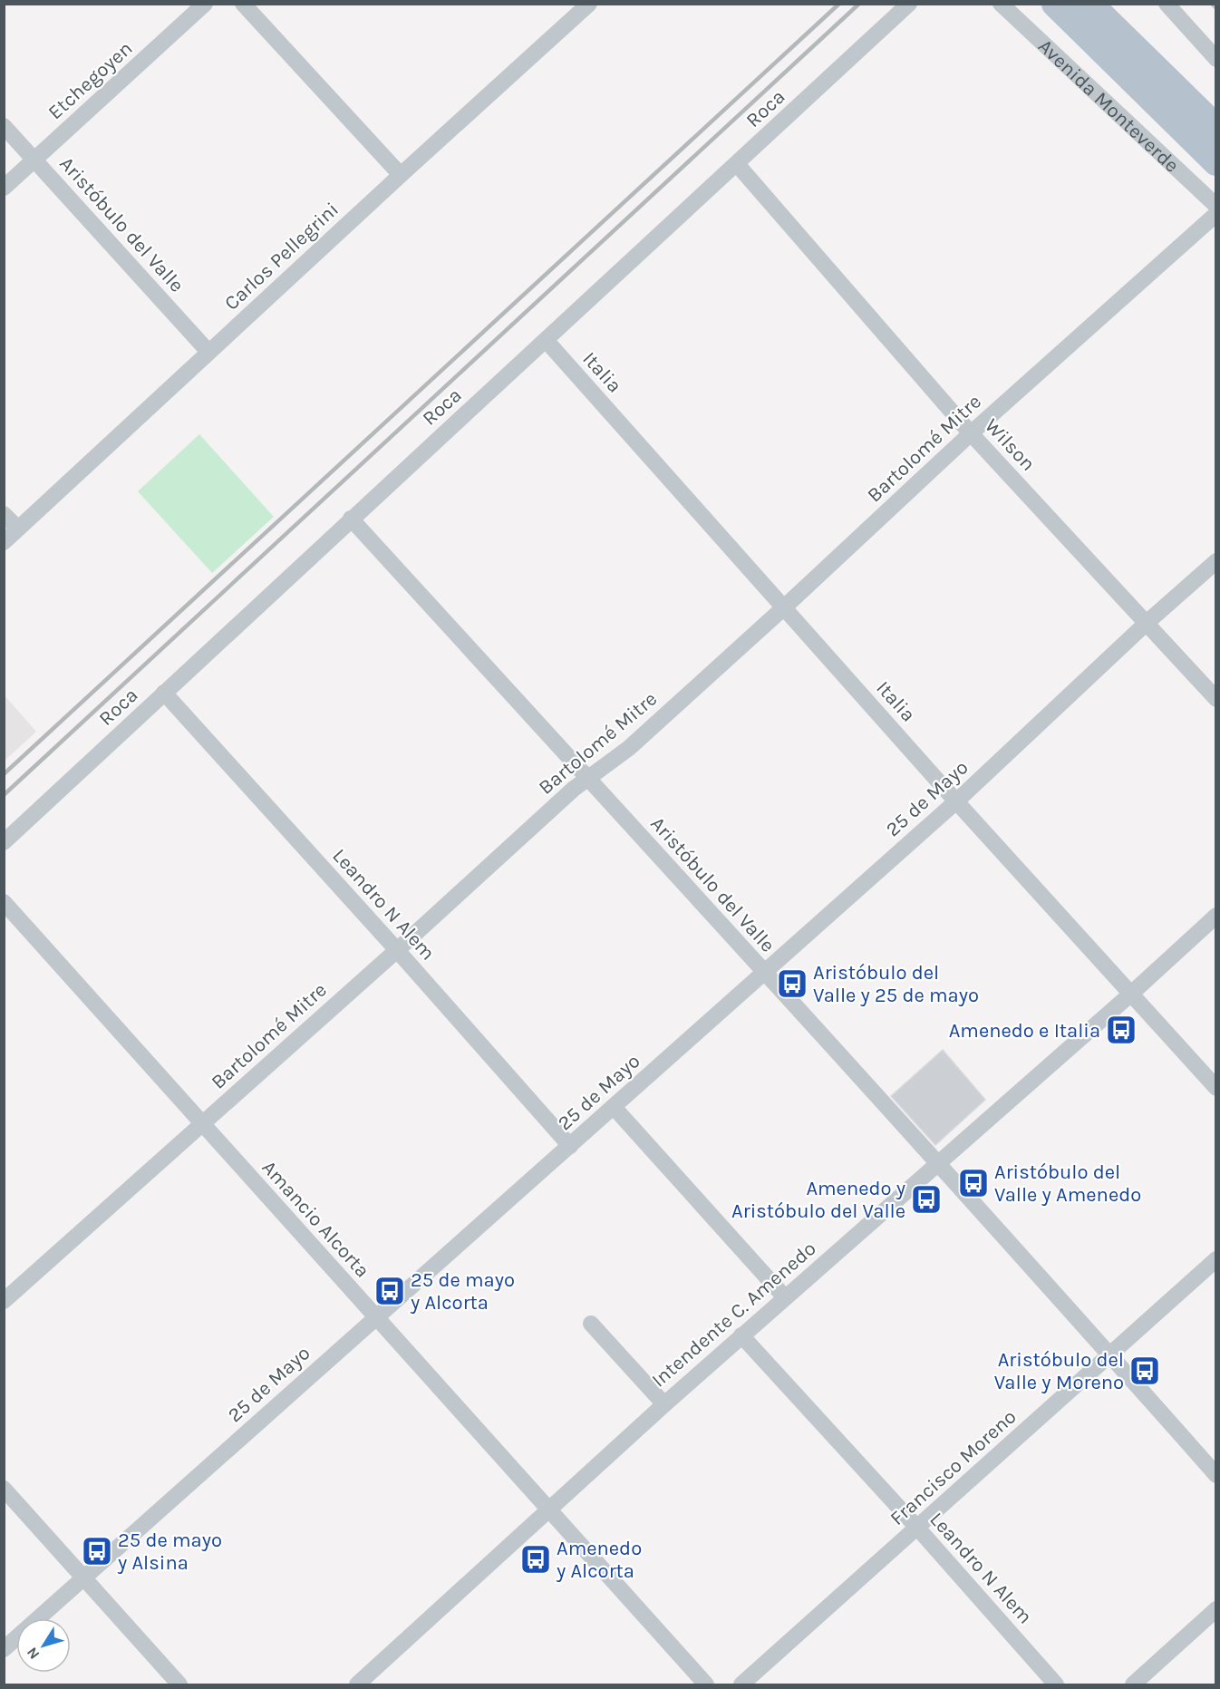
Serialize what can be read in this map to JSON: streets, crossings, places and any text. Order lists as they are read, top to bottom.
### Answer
{
  "streets": {
    "main road": ["Avenida Monteverde"],
    "street": [
      "Etchegoyen",
      "Roca",
      "Aristóbulo del Valle",
      "Carlos Pellegrini",
      "Italia",
      "Wilson",
      "Bartolomé Mitre",
      "25 de Mayo",
      "Leandro N Alem",
      "Amancio Alcorta",
      "Intendente C. Amenedo",
      "Francisco Moreno"
    ]
  },
  "crossings": [
    ["Etchegoyen", "Aristóbulo del Valle"],
    ["Roca", "Aristóbulo del Valle"],
    ["Roca", "Italia"],
    ["Roca", "Wilson"],
    ["Roca", "Leandro N Alem"],
    ["Aristóbulo del Valle", "Carlos Pellegrini"],
    ["Aristóbulo del Valle", "Bartolomé Mitre"],
    ["Aristóbulo del Valle", "25 de Mayo"],
    ["Aristóbulo del Valle", "Intendente C. Amenedo"],
    ["Aristóbulo del Valle", "Francisco Moreno"],
    ["Italia", "Bartolomé Mitre"],
    ["Italia", "25 de Mayo"],
    ["Italia", "Intendente C. Amenedo"],
    ["Wilson", "Bartolomé Mitre"],
    ["Wilson", "25 de Mayo"],
    ["Bartolomé Mitre", "Leandro N Alem"],
    ["Bartolomé Mitre", "Amancio Alcorta"],
    ["25 de Mayo", "Leandro N Alem"],
    ["25 de Mayo", "Amancio Alcorta"],
    ["Leandro N Alem", "Intendente C. Amenedo"],
    ["Leandro N Alem", "Francisco Moreno"],
    ["Amancio Alcorta", "Intendente C. Amenedo"]
  ],
  "places": {
    "bus stop": [
      "Aristóbulo del Valle y 25 de mayo",
      "Amenedo e Italia",
      "Aristóbulo del Valle y Amenedo",
      "Amenedo y Aristóbulo del Valle",
      "25 de mayo y Alcorta",
      "Aristóbulo del Valle y Moreno",
      "25 de mayo y Alsina",
      "Amenedo y Alcorta"
    ]
  },
  "north": "bottom left"
}
